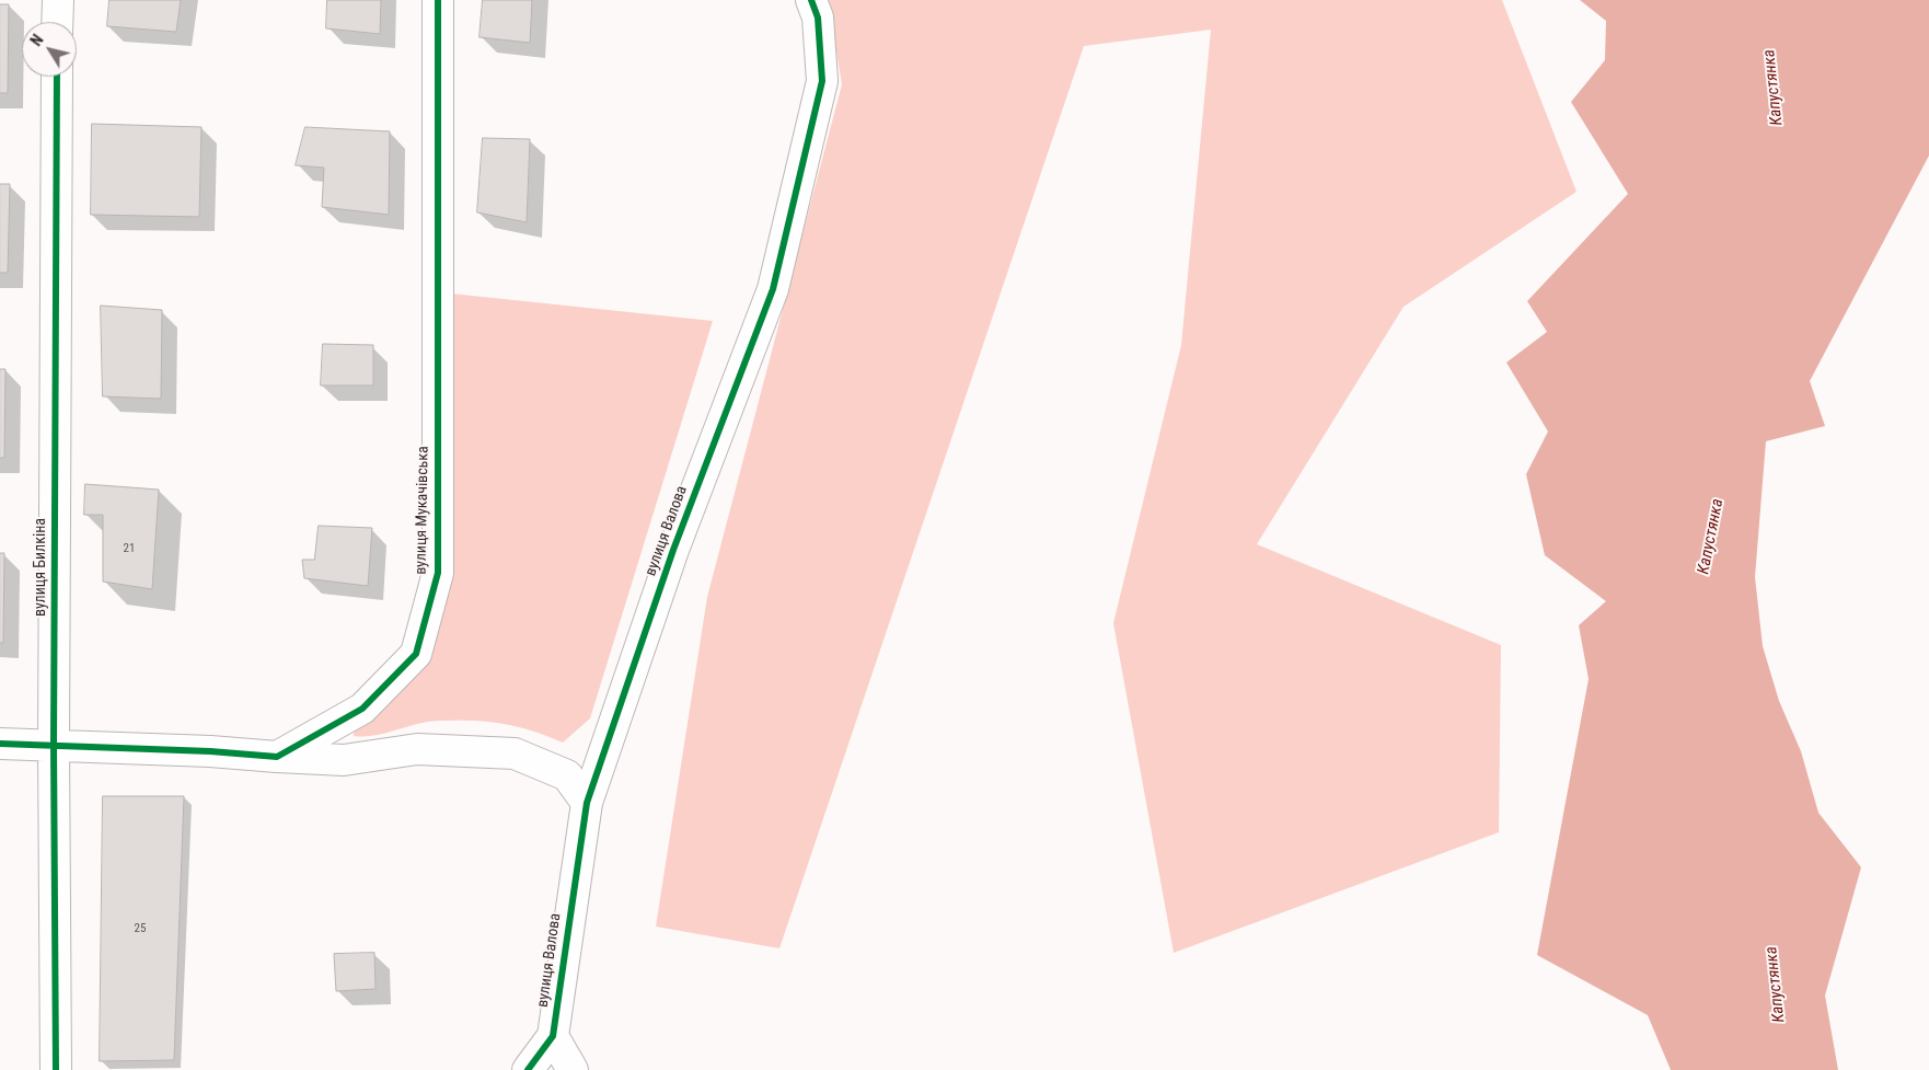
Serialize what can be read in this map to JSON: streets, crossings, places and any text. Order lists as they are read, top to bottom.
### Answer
{
  "streets": {
    "street": ["вулиця Мукачівська", "вулиця Валова", "вулиця Билкіна"]
  },
  "water": ["Капустянка"],
  "house_numbers": ["21", "25"],
  "north": "top left"
}
